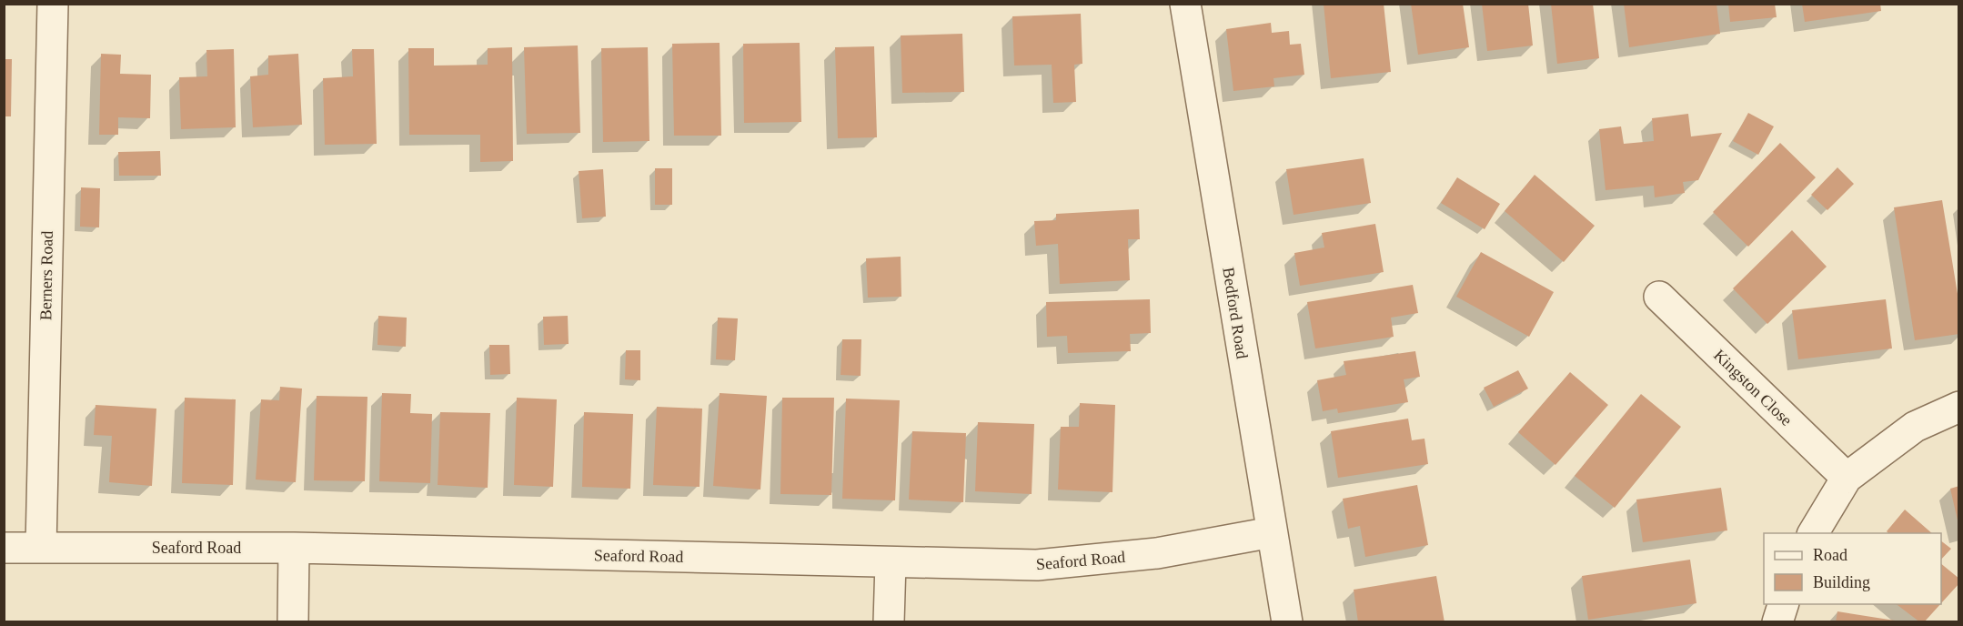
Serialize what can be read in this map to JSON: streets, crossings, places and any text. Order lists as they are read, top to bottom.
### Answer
{
  "streets": {
    "street": [
      "Berners Road",
      "Bedford Road",
      "Kingston Close",
      "Seaford Road"
    ]
  },
  "crossings": [
    ["Berners Road", "Seaford Road"],
    ["Bedford Road", "Seaford Road"]
  ],
  "legend": ["Road", "Building"]
}
